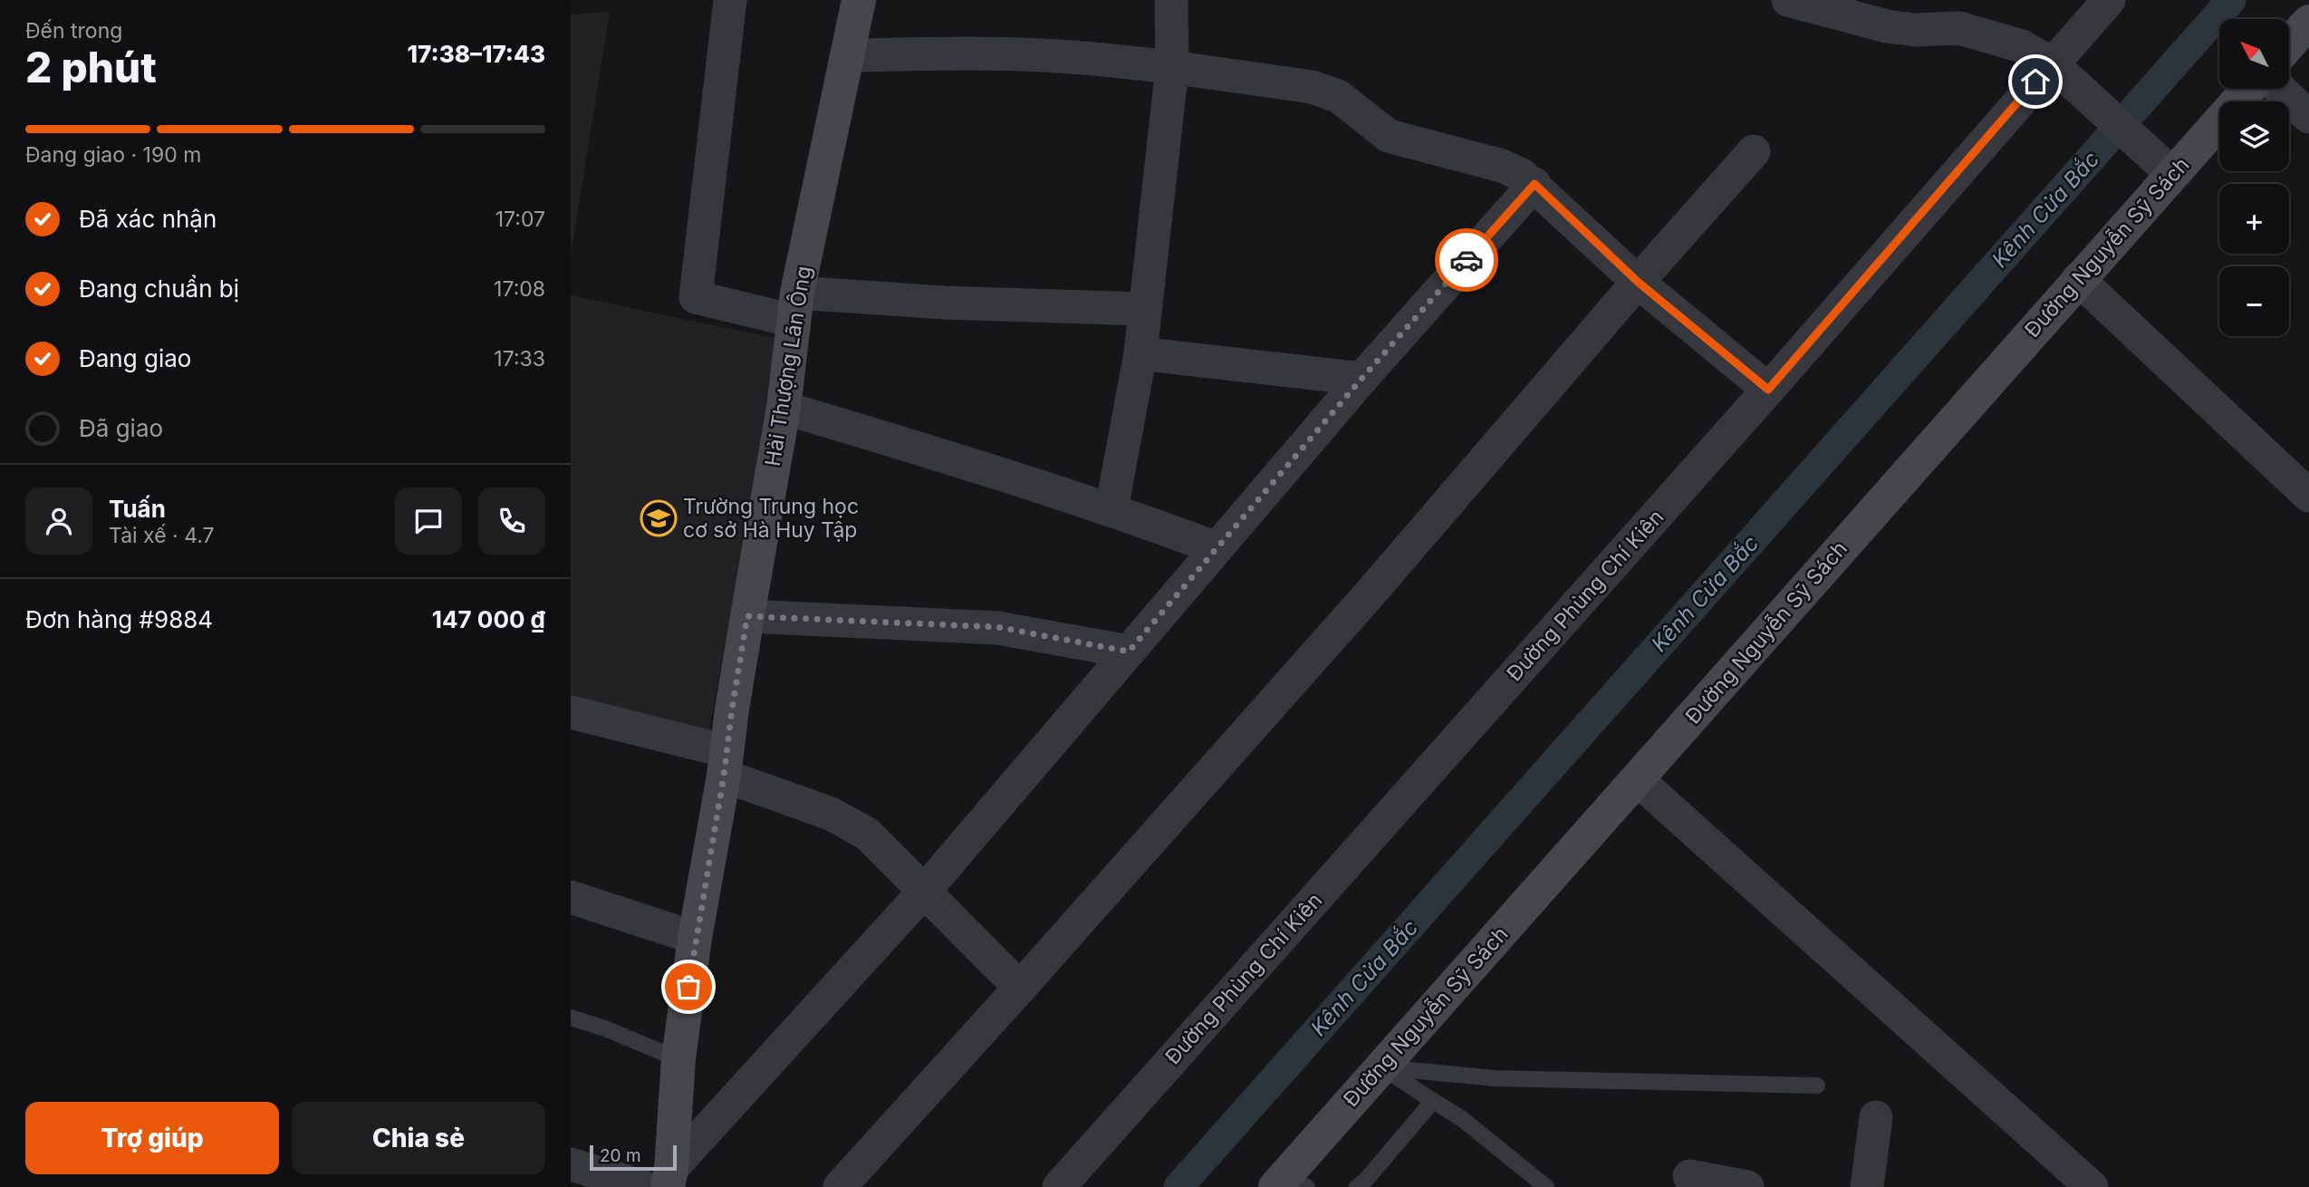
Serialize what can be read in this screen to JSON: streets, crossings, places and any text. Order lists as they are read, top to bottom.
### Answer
{
  "streets": {
    "main road": ["Đường Nguyễn Sỹ Sách", "Hải Thượng Lãn Ông"],
    "street": ["Đường Phùng Chí Kiên"]
  },
  "water": ["Kênh Cửa Bắc"],
  "places": {
    "school or university": ["Trường Trung học cơ sở Hà Huy Tập"]
  },
  "scale_bar": "20 m",
  "north": "top left",
  "page": {
    "heading": ["2 phút", "Đến trong", "17:38–17:43"],
    "panel": [
      "Tuấn",
      "Tài xế · 4.7",
      "Đơn hàng #9884",
      "147 000 ₫"
    ],
    "map_buttons": ["+", "−"],
    "bar": "Đang giao · 190 m",
    "list": [
      ["Đã xác nhận", "17:07"],
      ["Đang chuẩn bị", "17:08"],
      ["Đang giao", "17:33"],
      "Đã giao"
    ],
    "buttons": ["Trợ giúp", "Chia sẻ"],
    "scale": "20 m"
  }
}
